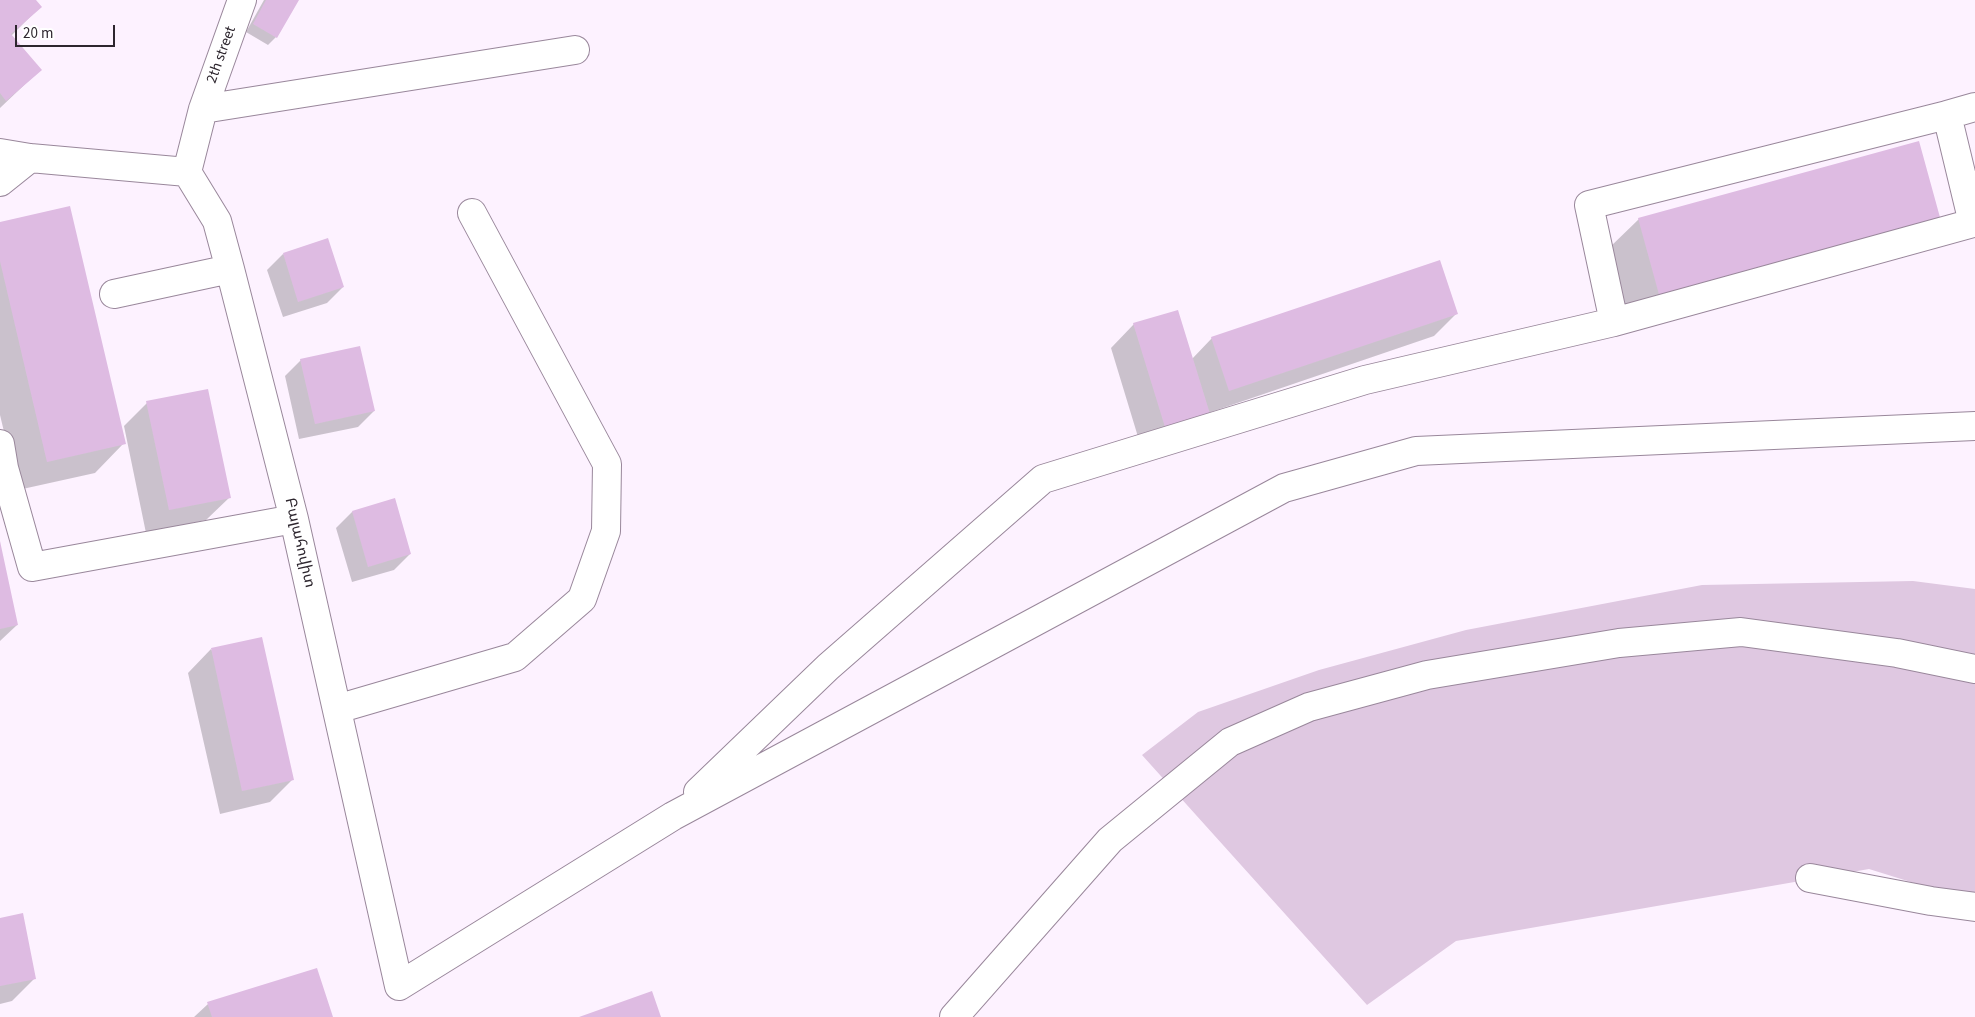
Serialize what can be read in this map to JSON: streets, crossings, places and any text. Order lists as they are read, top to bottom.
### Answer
{
  "streets": {
    "street": ["2th street", "Բալահովիտ"]
  },
  "scale_bar": "20 m"
}
